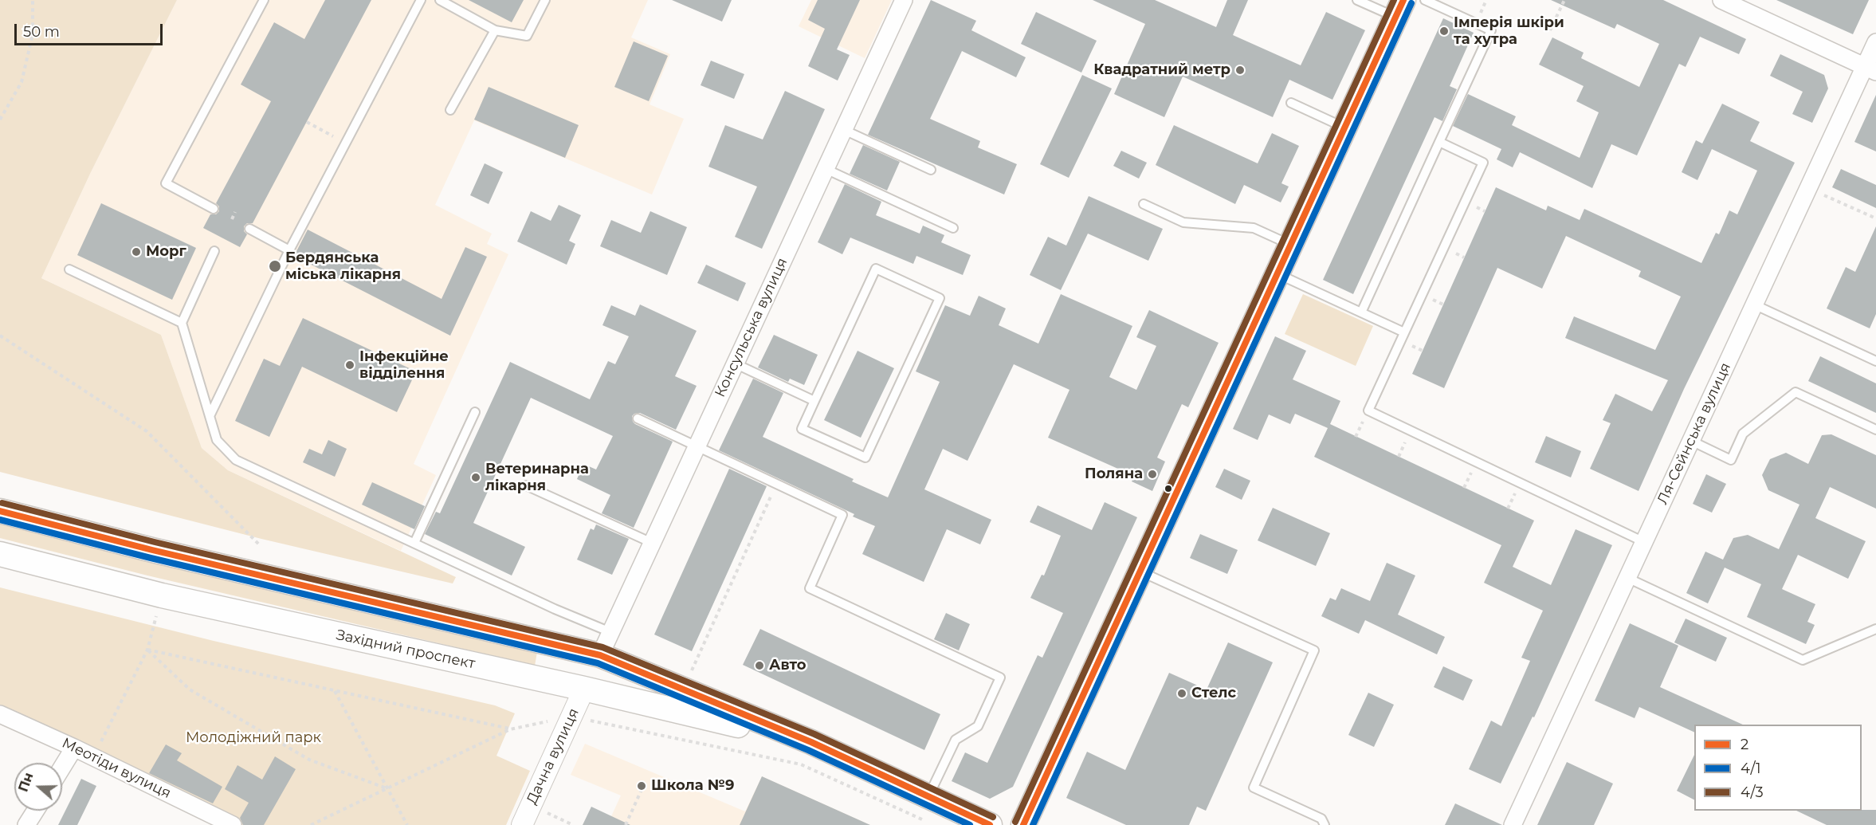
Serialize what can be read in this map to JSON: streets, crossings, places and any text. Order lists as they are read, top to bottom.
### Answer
{
  "streets": {
    "main road": ["Західний проспект"],
    "street": [
      "Консульська вулиця",
      "Ля-Сейнська вулиця",
      "Дачна вулиця",
      "Меотіди вулиця"
    ]
  },
  "crossings": [
    ["Консульська вулиця", "Західний проспект"],
    ["Західний проспект", "Дачна вулиця"]
  ],
  "parks": ["Молодіжний парк"],
  "places": [
    "Імперія шкіри та хутра",
    "Квадратний метр",
    "Морг",
    "Бердянська міська лікарня",
    "Інфекційне відділення",
    "Поляна",
    "Ветеринарна лікарня",
    "Авто",
    "Стелс",
    "Школа №9"
  ],
  "lines": ["transit line 2", "transit line 4/3", "transit line 4/1"],
  "legend": ["2", "4/1", "4/3"],
  "scale_bar": "50 m",
  "north": "left"
}
